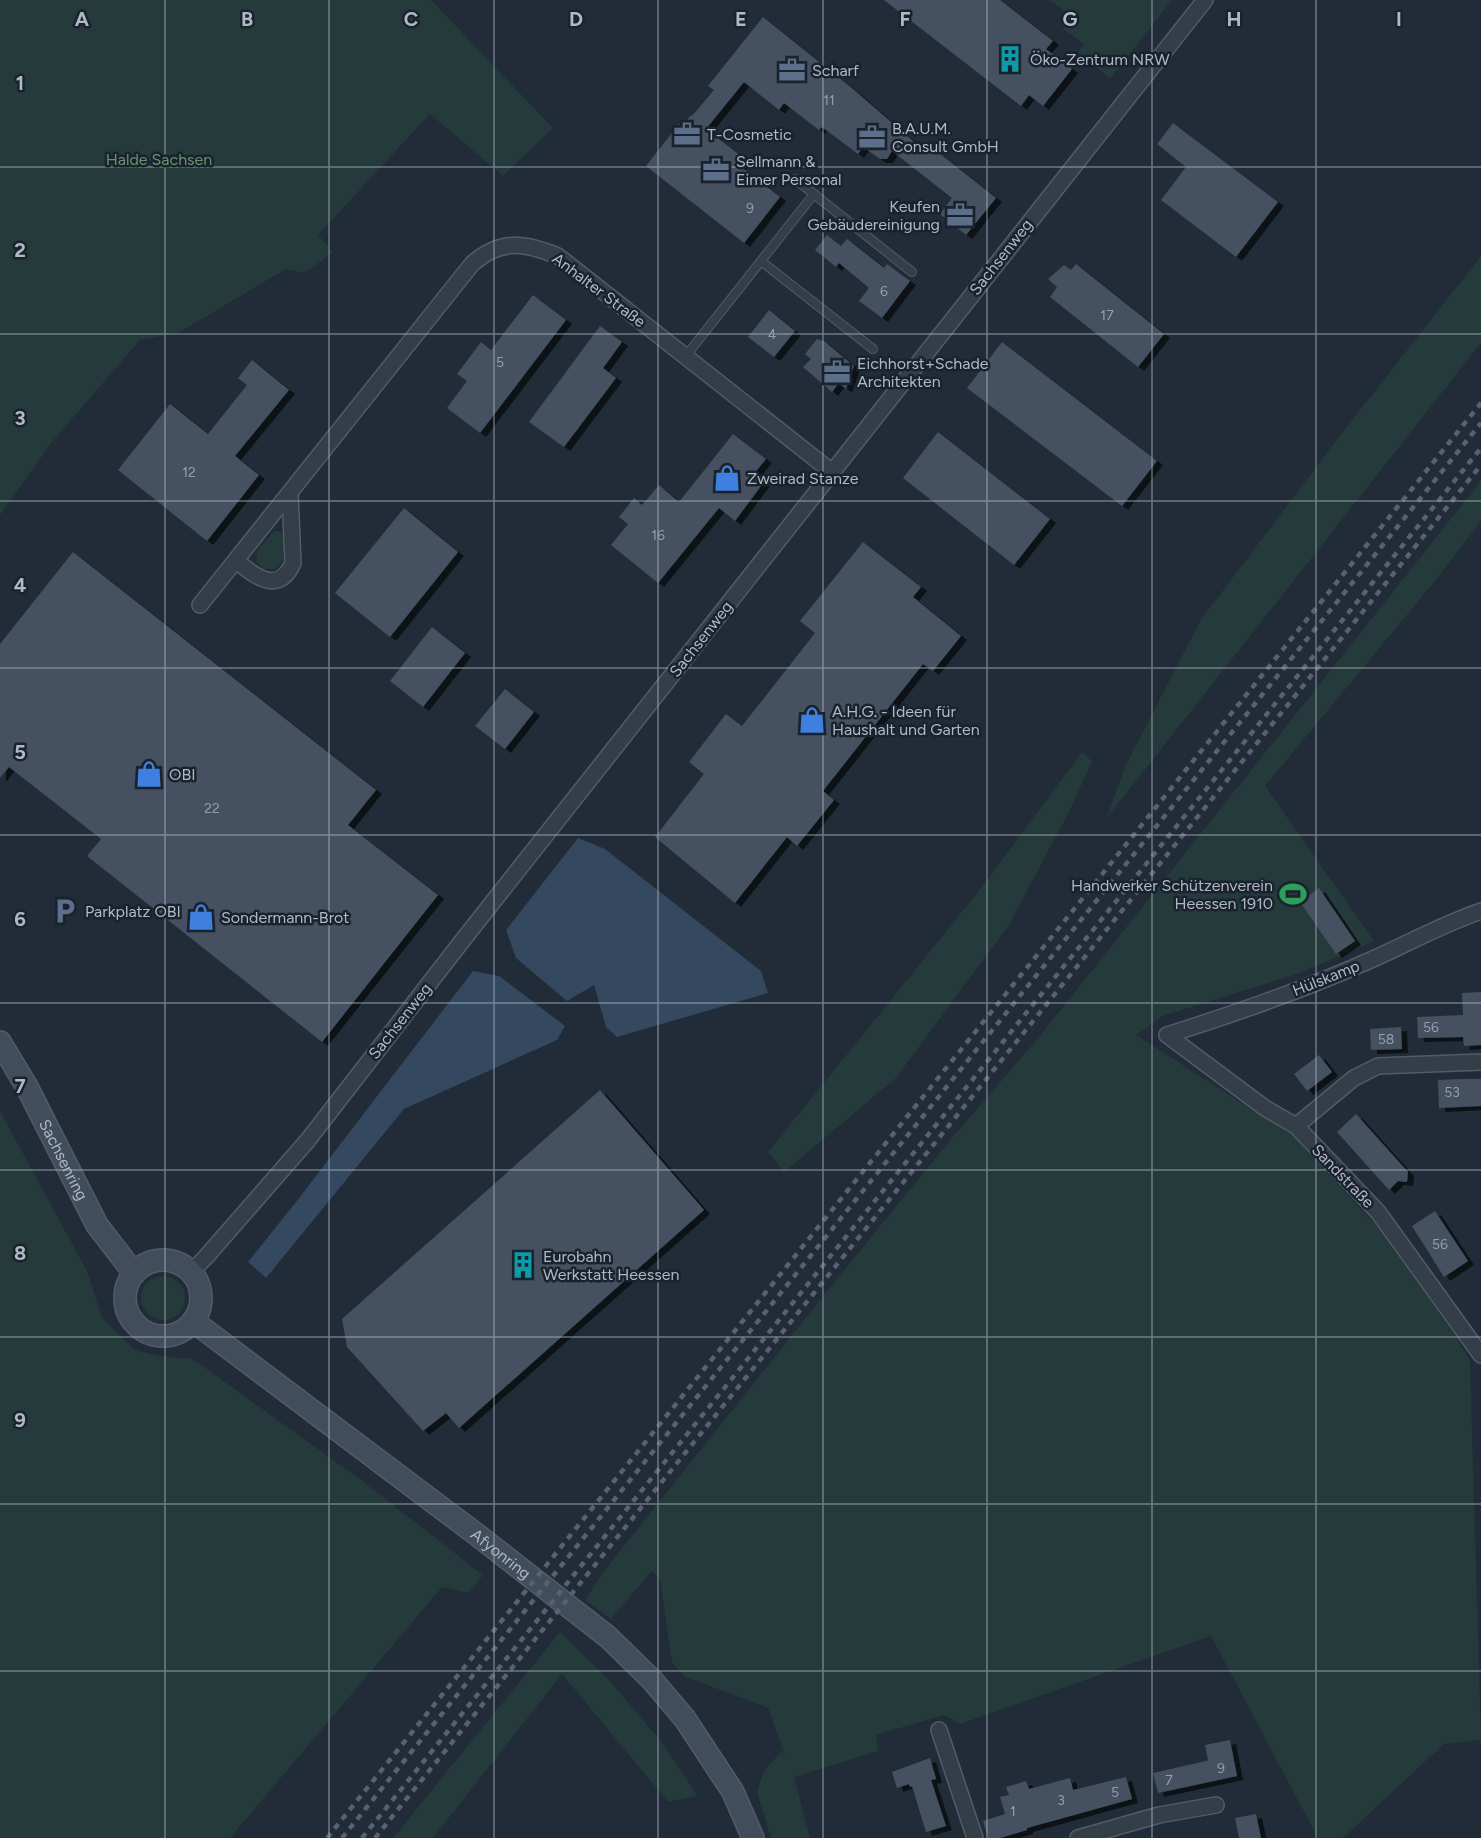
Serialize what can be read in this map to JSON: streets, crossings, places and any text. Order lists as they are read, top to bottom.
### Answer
{
  "streets": {
    "street": [
      "Sachsenweg",
      "Anhalter Straße",
      "Hülskamp",
      "Sachsenring",
      "Sandstraße",
      "Afyonring"
    ]
  },
  "crossings": [
    ["Sachsenweg", "Anhalter Straße"],
    ["Sachsenweg", "Sachsenring"],
    ["Sachsenweg", "Afyonring"],
    ["Hülskamp", "Sandstraße"],
    ["Sachsenring", "Afyonring"]
  ],
  "parks": ["Halde Sachsen"],
  "places": {
    "building": ["Öko-Zentrum NRW", "Eurobahn Werkstatt Heessen"],
    "office": [
      "Scharf",
      "T-Cosmetic",
      "B.A.U.M. Consult GmbH",
      "Sellmann & Eimer Personal",
      "Keufen Gebäudereinigung",
      "Eichhorst+Schade Architekten"
    ],
    "shop": [
      "Zweirad Stanze",
      "A.H.G. - Ideen für Haushalt und Garten",
      "OBI",
      "Sondermann-Brot"
    ],
    "sports": ["Handwerker Schützenverein Heessen 1910"],
    "parking": ["Parkplatz OBI"]
  },
  "house_numbers": [
    "11",
    "9",
    "6",
    "17",
    "4",
    "5",
    "12",
    "16",
    "22",
    "56",
    "58",
    "53",
    "56",
    "9",
    "7",
    "5",
    "3",
    "1"
  ],
  "grid": {
    "columns": [
      "A",
      "B",
      "C",
      "D",
      "E",
      "F",
      "G",
      "H",
      "I"
    ],
    "rows": [
      "1",
      "2",
      "3",
      "4",
      "5",
      "6",
      "7",
      "8",
      "9"
    ]
  }
}
